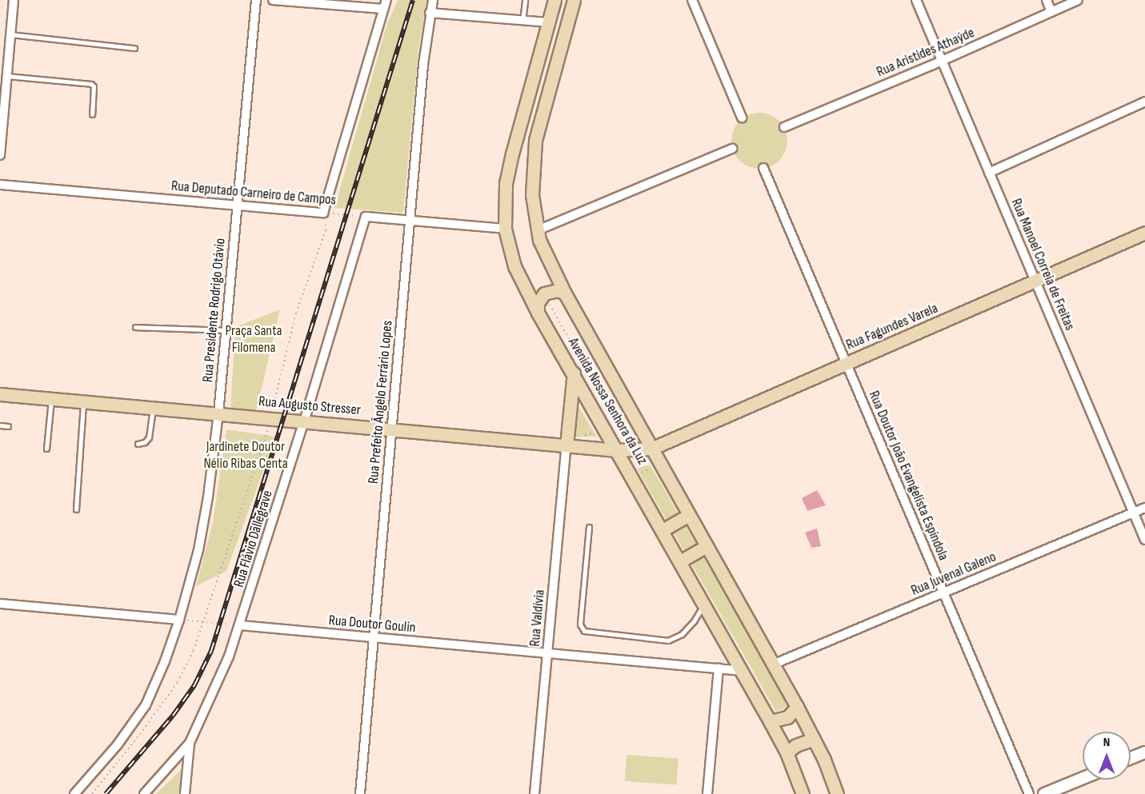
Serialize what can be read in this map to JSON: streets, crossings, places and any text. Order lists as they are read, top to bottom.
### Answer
{
  "streets": {
    "main road": ["Rua Fagundes Varela", "Avenida Nossa Senhora da Luz", "Rua Augusto Stresser"],
    "street": [
      "Rua Aristides Athaýde",
      "Rua Deputado Carneiro de Campos",
      "Rua Manoel Correia de Freitas",
      "Rua Presidente Rodrigo Otávio",
      "Rua Prefeito Ângelo Ferrário Lopes",
      "Rua Doutor João Evangelista Espíndola",
      "Rua Flávio Dallegrave",
      "Rua Juvenal Galeno",
      "Rua Valdívia",
      "Rua Doutor Goulin"
    ]
  },
  "crossings": [
    ["Rua Aristides Athaýde", "Rua Manoel Correia de Freitas"],
    ["Rua Deputado Carneiro de Campos", "Rua Presidente Rodrigo Otávio"],
    ["Rua Deputado Carneiro de Campos", "Rua Flávio Dallegrave"],
    ["Rua Manoel Correia de Freitas", "Rua Fagundes Varela"],
    ["Rua Manoel Correia de Freitas", "Rua Juvenal Galeno"],
    ["Rua Presidente Rodrigo Otávio", "Rua Augusto Stresser"],
    ["Rua Fagundes Varela", "Avenida Nossa Senhora da Luz"],
    ["Rua Fagundes Varela", "Rua Augusto Stresser"],
    ["Rua Fagundes Varela", "Rua Doutor João Evangelista Espíndola"],
    ["Avenida Nossa Senhora da Luz", "Rua Augusto Stresser"],
    ["Avenida Nossa Senhora da Luz", "Rua Juvenal Galeno"],
    ["Avenida Nossa Senhora da Luz", "Rua Doutor Goulin"],
    ["Rua Prefeito Ângelo Ferrário Lopes", "Rua Augusto Stresser"],
    ["Rua Prefeito Ângelo Ferrário Lopes", "Rua Doutor Goulin"],
    ["Rua Augusto Stresser", "Rua Flávio Dallegrave"],
    ["Rua Augusto Stresser", "Rua Valdívia"],
    ["Rua Doutor João Evangelista Espíndola", "Rua Juvenal Galeno"],
    ["Rua Flávio Dallegrave", "Rua Doutor Goulin"],
    ["Rua Valdívia", "Rua Doutor Goulin"]
  ],
  "parks": ["Praça Santa Filomena", "Jardinete Doutor Nélio Ribas Centa"],
  "north": "top"
}
